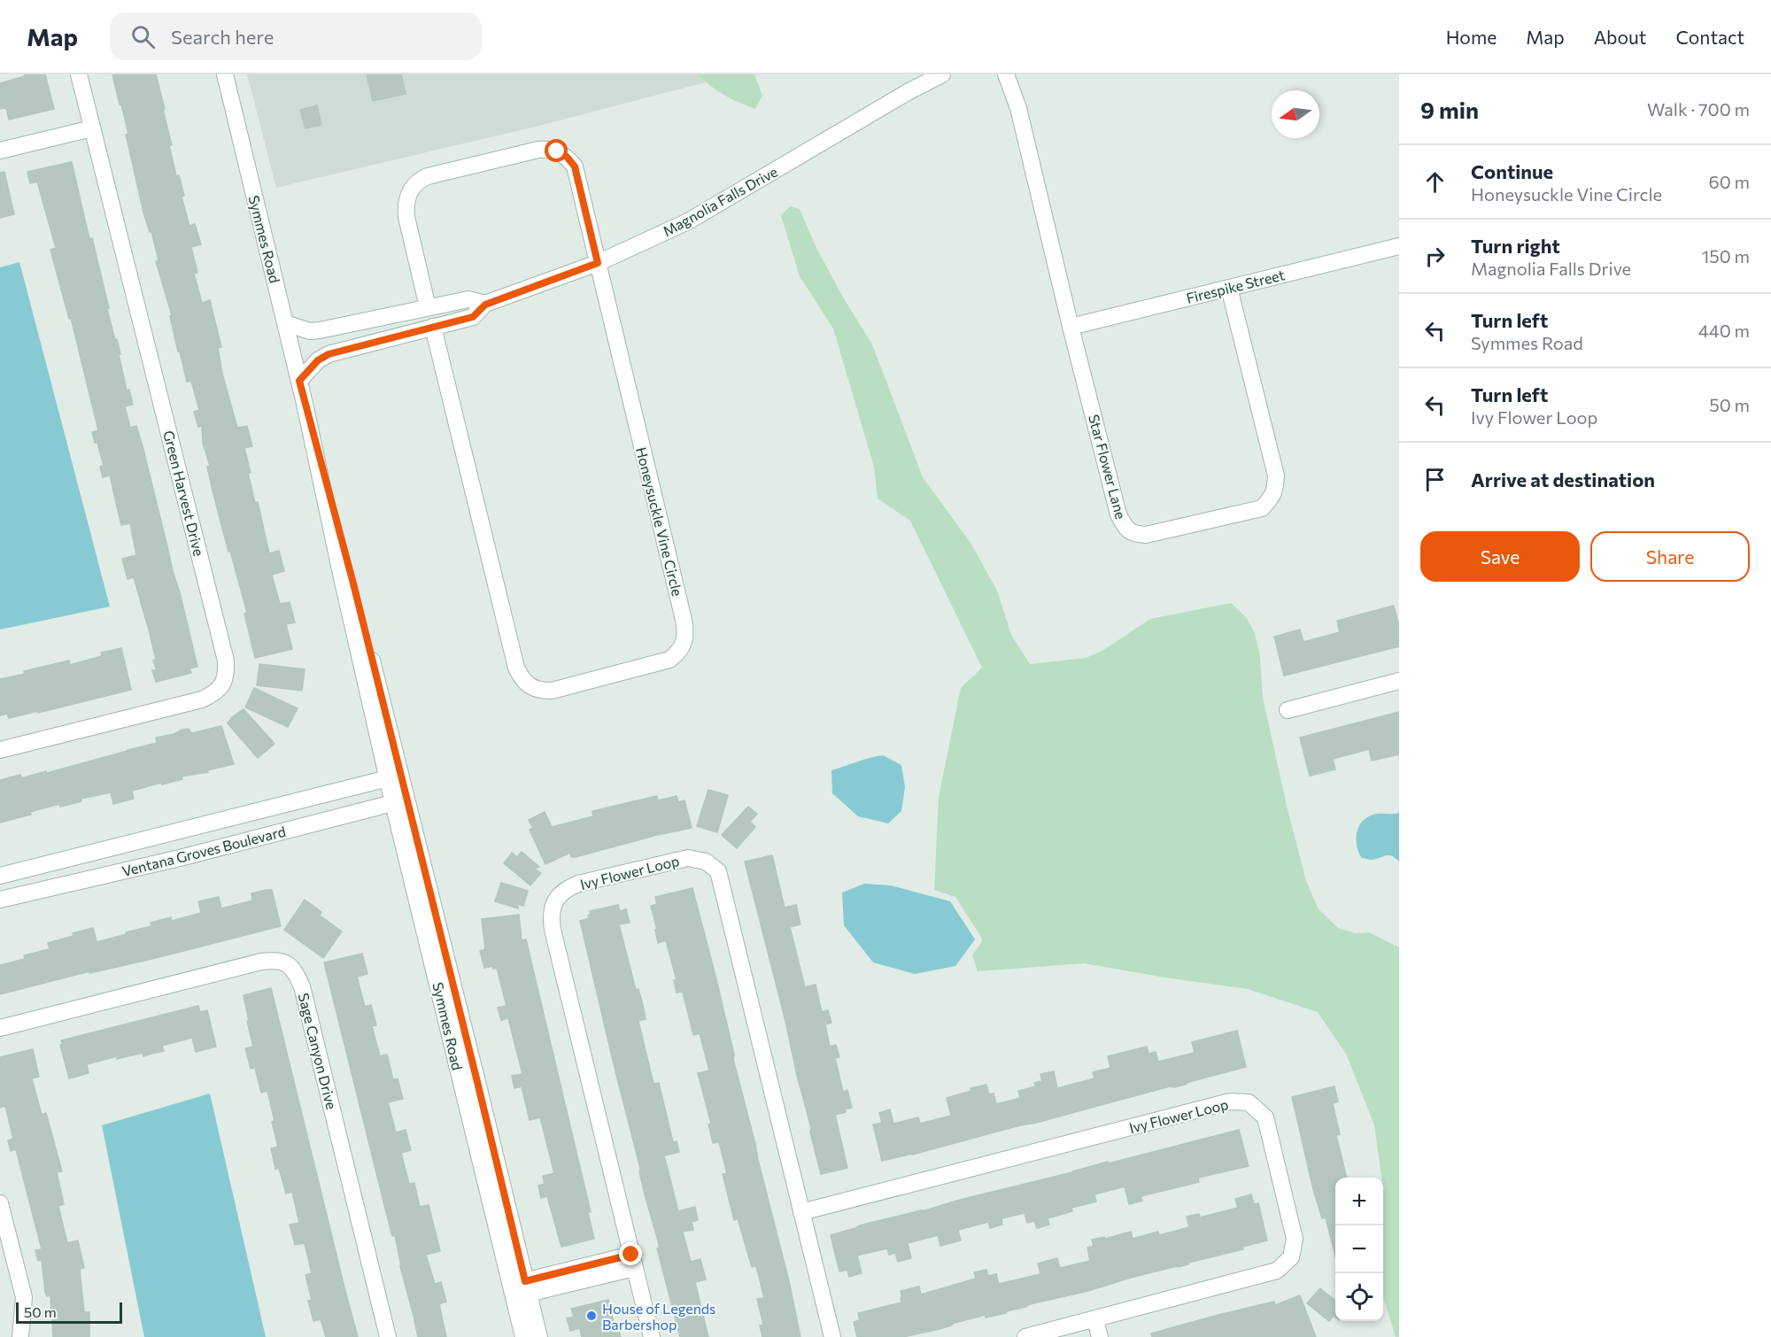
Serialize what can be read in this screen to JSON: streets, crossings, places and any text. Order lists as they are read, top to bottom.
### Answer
{
  "streets": {
    "street": [
      "Magnolia Falls Drive",
      "Symmes Road",
      "Firespike Street",
      "Star Flower Lane",
      "Green Harvest Drive",
      "Honeysuckle Vine Circle",
      "Ventana Groves Boulevard",
      "Ivy Flower Loop",
      "Sage Canyon Drive"
    ]
  },
  "crossings": [
    ["Magnolia Falls Drive", "Symmes Road"],
    ["Magnolia Falls Drive", "Honeysuckle Vine Circle"],
    ["Symmes Road", "Ventana Groves Boulevard"],
    ["Firespike Street", "Star Flower Lane"]
  ],
  "places": ["House of Legends Barbershop"],
  "scale_bar": "50 m",
  "north": "left",
  "page": {
    "header": "Map",
    "search": "Search here",
    "nav": [
      "Home",
      "Map",
      "About",
      "Contact"
    ],
    "heading": ["9 min", "Walk · 700 m"],
    "list": [
      ["Continue", "Honeysuckle Vine Circle", "60 m"],
      ["Turn right", "Magnolia Falls Drive", "150 m"],
      ["Turn left", "Symmes Road", "440 m"],
      ["Turn left", "Ivy Flower Loop", "50 m"],
      "Arrive at destination"
    ],
    "buttons": ["Save", "Share"],
    "map_buttons": ["+", "−"],
    "scale": "50 m"
  }
}
